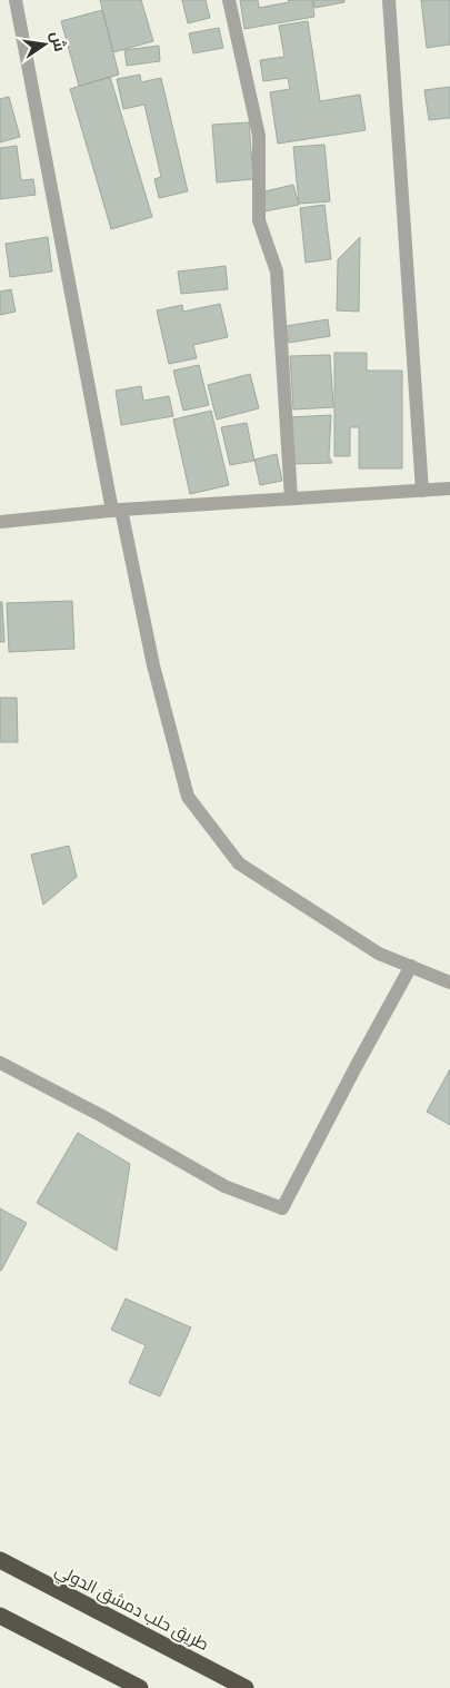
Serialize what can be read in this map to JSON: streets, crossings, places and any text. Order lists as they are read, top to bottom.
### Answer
{
  "streets": {
    "highway": ["طريق حلب دمشق الدولي"]
  },
  "north": "right"
}
